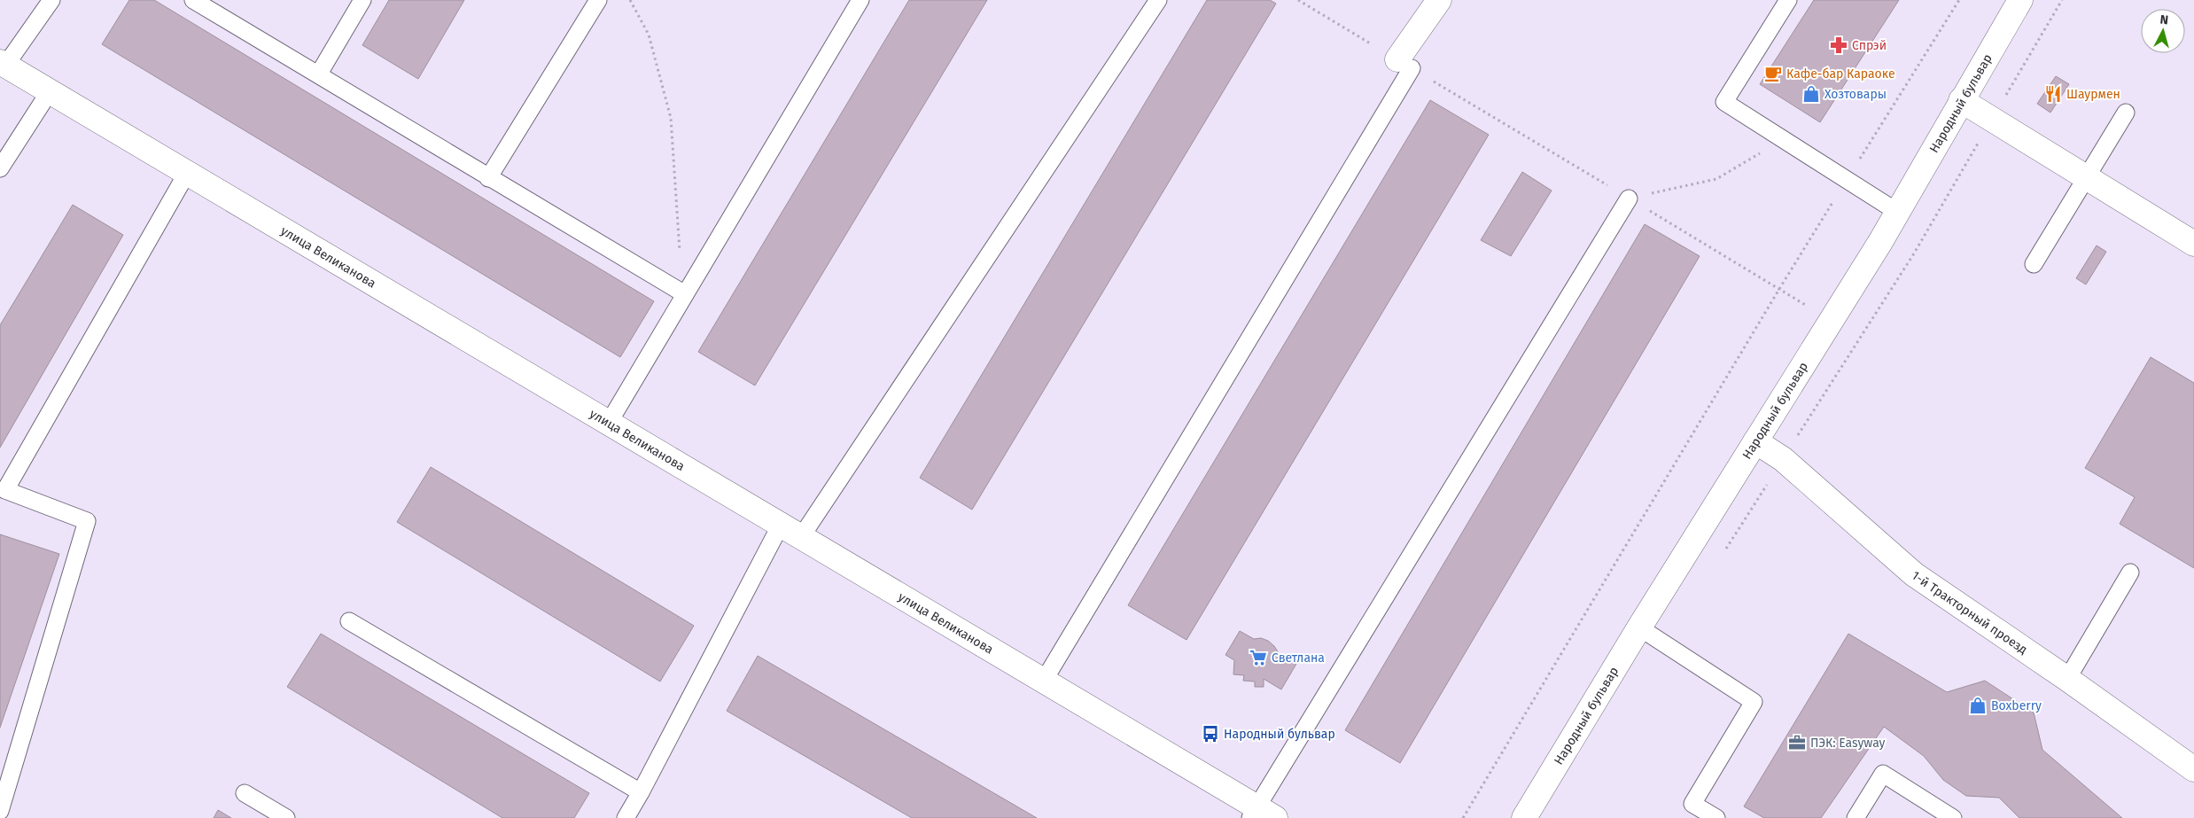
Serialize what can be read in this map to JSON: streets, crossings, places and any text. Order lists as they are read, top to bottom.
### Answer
{
  "streets": {
    "street": ["Народный бульвар", "улица Великанова", "1-й Тракторный проезд"]
  },
  "crossings": [
    ["Народный бульвар", "1-й Тракторный проезд"]
  ],
  "places": {
    "pharmacy": ["Спрэй"],
    "cafe": ["Кафе-бар Караоке"],
    "shop": ["Хозтовары", "Boxberry"],
    "restaurant": ["Шаурмен"],
    "supermarket": ["Светлана"],
    "bus stop": ["Народный бульвар"],
    "office": ["ПЭК: Easyway"]
  },
  "north": "top"
}
